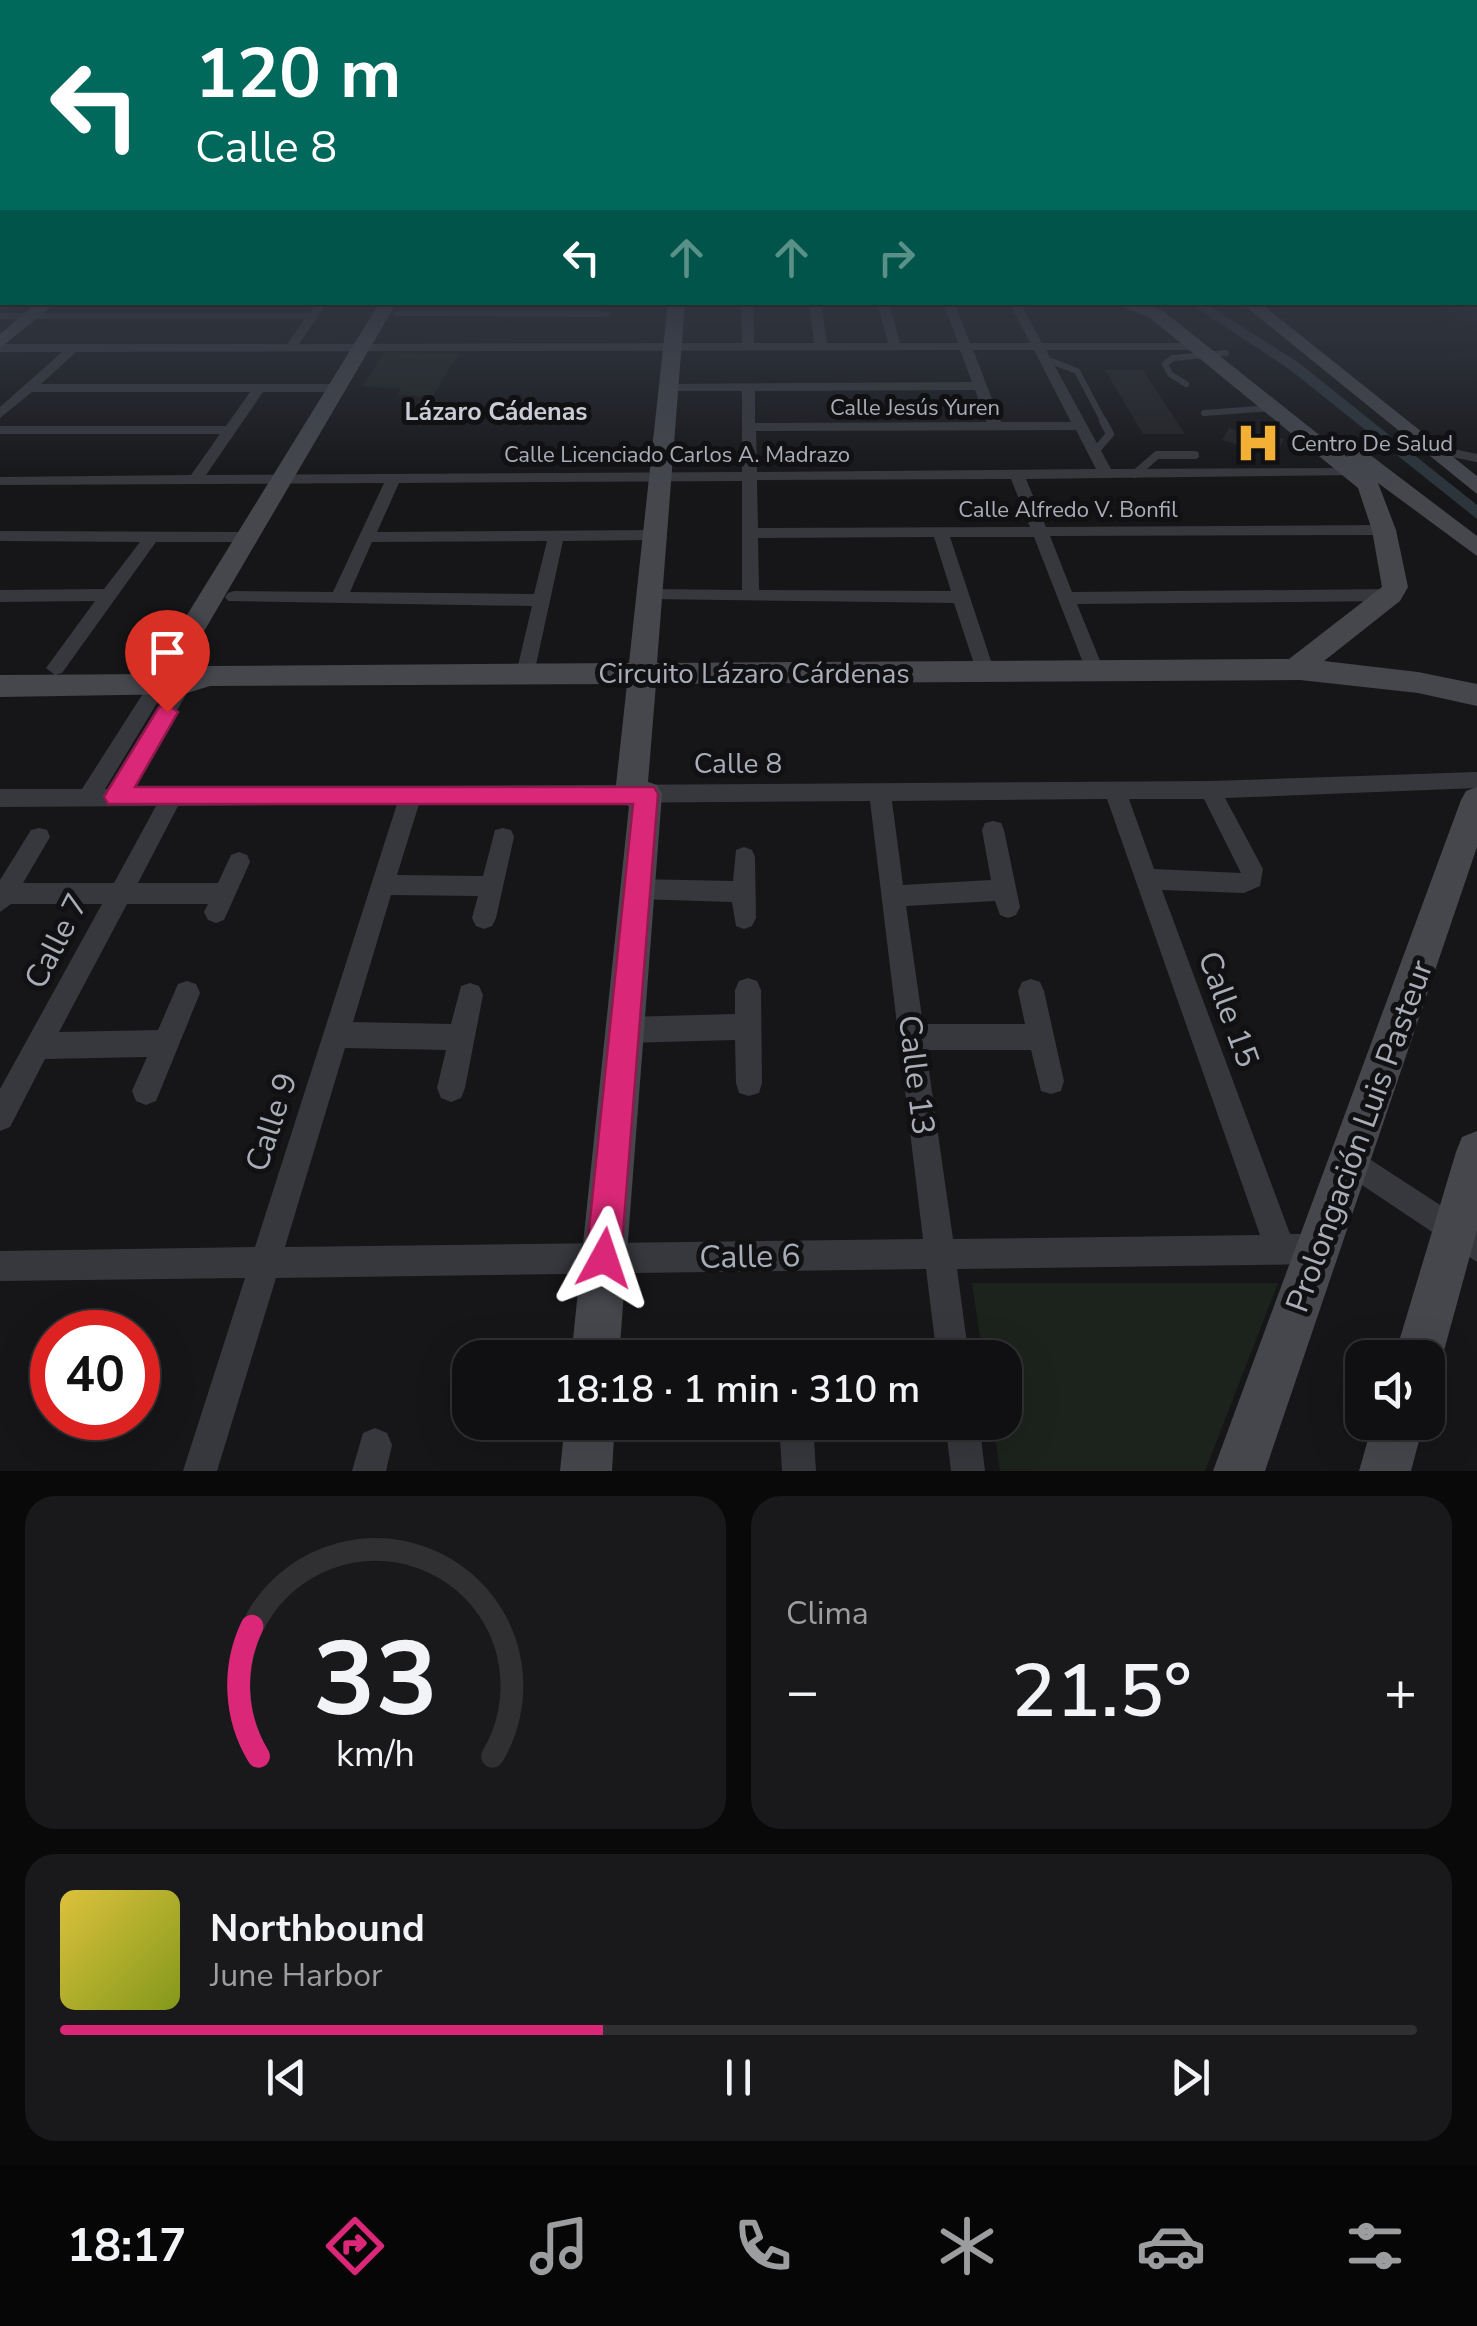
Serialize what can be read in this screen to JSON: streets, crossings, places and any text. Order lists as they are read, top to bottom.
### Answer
{
  "streets": {
    "street": [
      "Calle Jesús Yuren",
      "Calle Licenciado Carlos A. Madrazo",
      "Calle Alfredo V. Bonfil",
      "Circuito Lázaro Cárdenas",
      "Calle 8",
      "Calle 7",
      "Calle 15",
      "Calle 13",
      "Calle 9",
      "Prolongación Luis Pasteur",
      "Calle 6"
    ]
  },
  "crossings": [
    ["Calle 8", "Calle 7"],
    ["Calle 8", "Calle 15"],
    ["Calle 8", "Calle 13"],
    ["Calle 8", "Calle 9"],
    ["Calle 15", "Prolongación Luis Pasteur"],
    ["Calle 15", "Calle 6"],
    ["Calle 13", "Calle 6"],
    ["Calle 9", "Calle 6"],
    ["Prolongación Luis Pasteur", "Calle 6"]
  ],
  "districts": ["Lázaro Cádenas"],
  "places": {
    "hospital": ["Centro De Salud"]
  },
  "page": {
    "turn": ["120 m", "Calle 8"],
    "limit": "40",
    "trip": "18:18 · 1 min · 310 m",
    "tile": "Clima",
    "heat": ["−", "21.5°", "+"],
    "song": ["Northbound", "June Harbor"],
    "tabs": "18:17",
    "gauge": ["33", "km/h"]
  }
}
